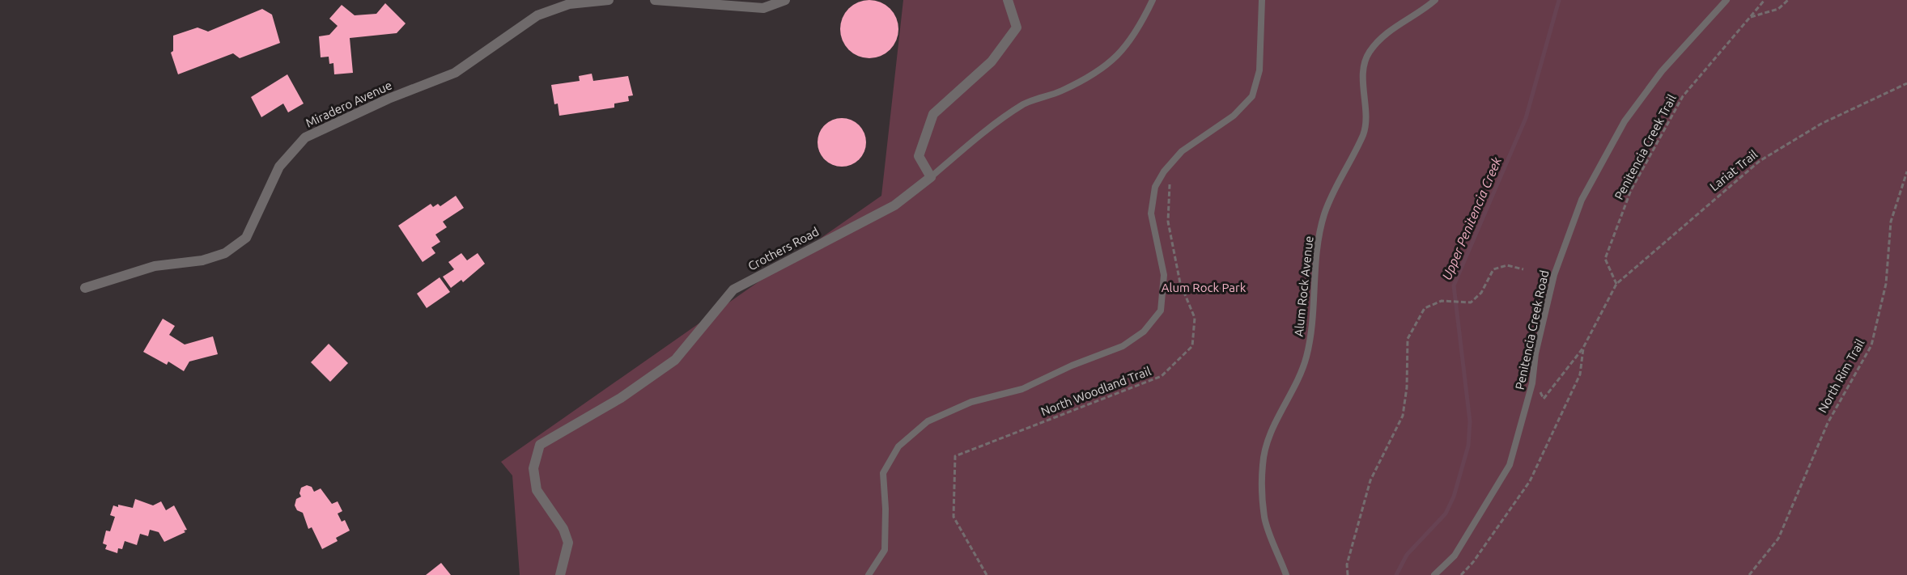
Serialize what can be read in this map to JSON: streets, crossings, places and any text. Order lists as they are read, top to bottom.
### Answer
{
  "streets": {
    "street": ["Miradero Avenue", "Crothers Road"],
    "lane": ["Alum Rock Avenue", "Penitencia Creek Road"],
    "path": [
      "Penitencia Creek Trail",
      "Lariat Trail",
      "North Rim Trail",
      "North Woodland Trail"
    ]
  },
  "crossings": [
    ["Penitencia Creek Trail", "Lariat Trail"]
  ],
  "water": ["Upper Penitencia Creek"],
  "parks": ["Alum Rock Park"]
}
